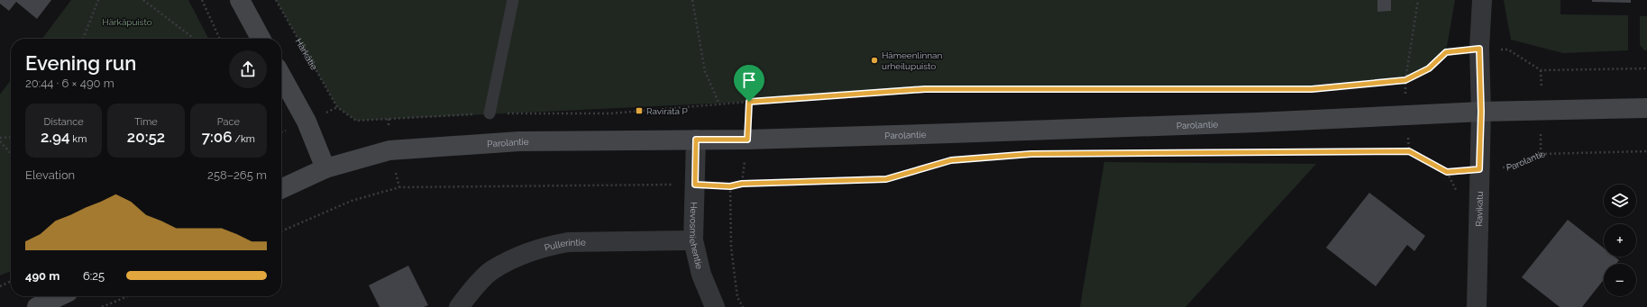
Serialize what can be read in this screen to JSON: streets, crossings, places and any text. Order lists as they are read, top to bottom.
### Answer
{
  "streets": {
    "main road": ["Parolantie"],
    "street": ["Ravikatu", "Hevosmiehentie", "Pullerintie"],
    "path": ["Härkätie"]
  },
  "crossings": [
    ["Parolantie", "Ravikatu"],
    ["Parolantie", "Hevosmiehentie"],
    ["Hevosmiehentie", "Pullerintie"]
  ],
  "parks": ["Härkäpuisto"],
  "places": {
    "other": ["Hämeenlinnan urheilupuisto"],
    "transit": ["Ravirata P"]
  },
  "page": {
    "heading": ["Evening run", "20:44 · 6 × 490 m"],
    "stats": [
      ["Distance", "2.94 km"],
      ["Time", "20:52"],
      ["Pace", "7:06 /km"]
    ],
    "chart": ["Elevation", "258–265 m"],
    "map_buttons": ["+", "−"],
    "list": [
      {
        "name": "490 m",
        "note": "6:25"
      }
    ]
  }
}
